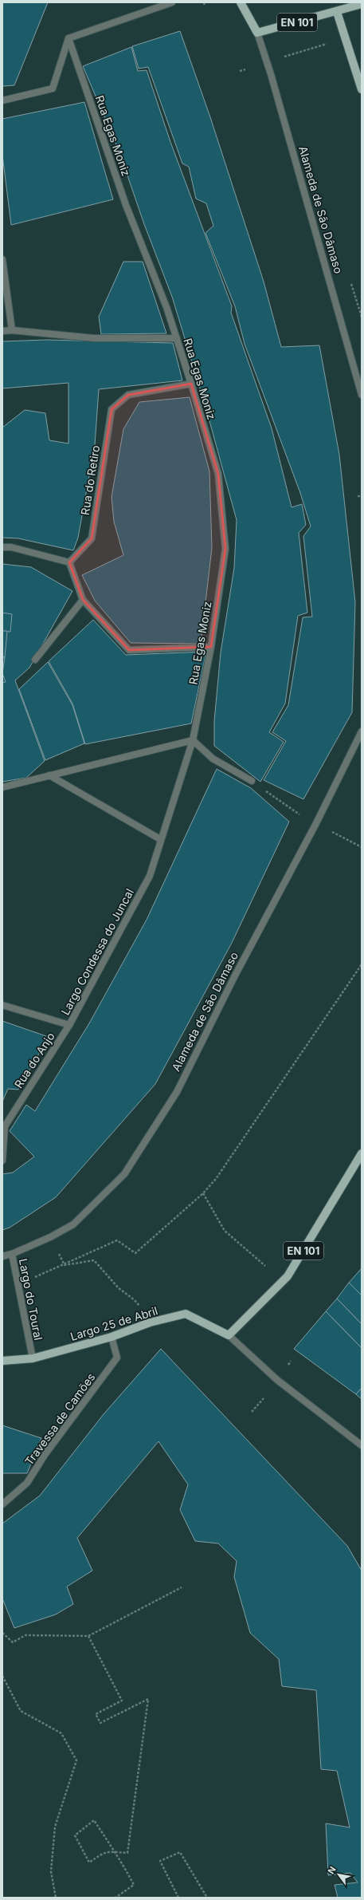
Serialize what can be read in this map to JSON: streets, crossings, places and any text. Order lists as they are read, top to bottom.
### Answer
{
  "streets": {
    "main road": ["EN 101", "Largo 25 de Abril"],
    "street": [
      "Rua Egas Moniz",
      "Alameda de São Dâmaso",
      "Rua do Retiro",
      "Largo Condessa do Juncal",
      "Rua do Anjo",
      "Largo do Toural",
      "Travessa de Camões"
    ]
  },
  "crossings": [
    ["EN 101", "Alameda de São Dâmaso"],
    ["EN 101", "Largo 25 de Abril"],
    ["Rua Egas Moniz", "Rua do Retiro"],
    ["Rua Egas Moniz", "Largo Condessa do Juncal"],
    ["Alameda de São Dâmaso", "Largo do Toural"],
    ["Largo Condessa do Juncal", "Rua do Anjo"],
    ["Largo do Toural", "Largo 25 de Abril"],
    ["Largo 25 de Abril", "Travessa de Camões"]
  ],
  "north": "top left"
}
